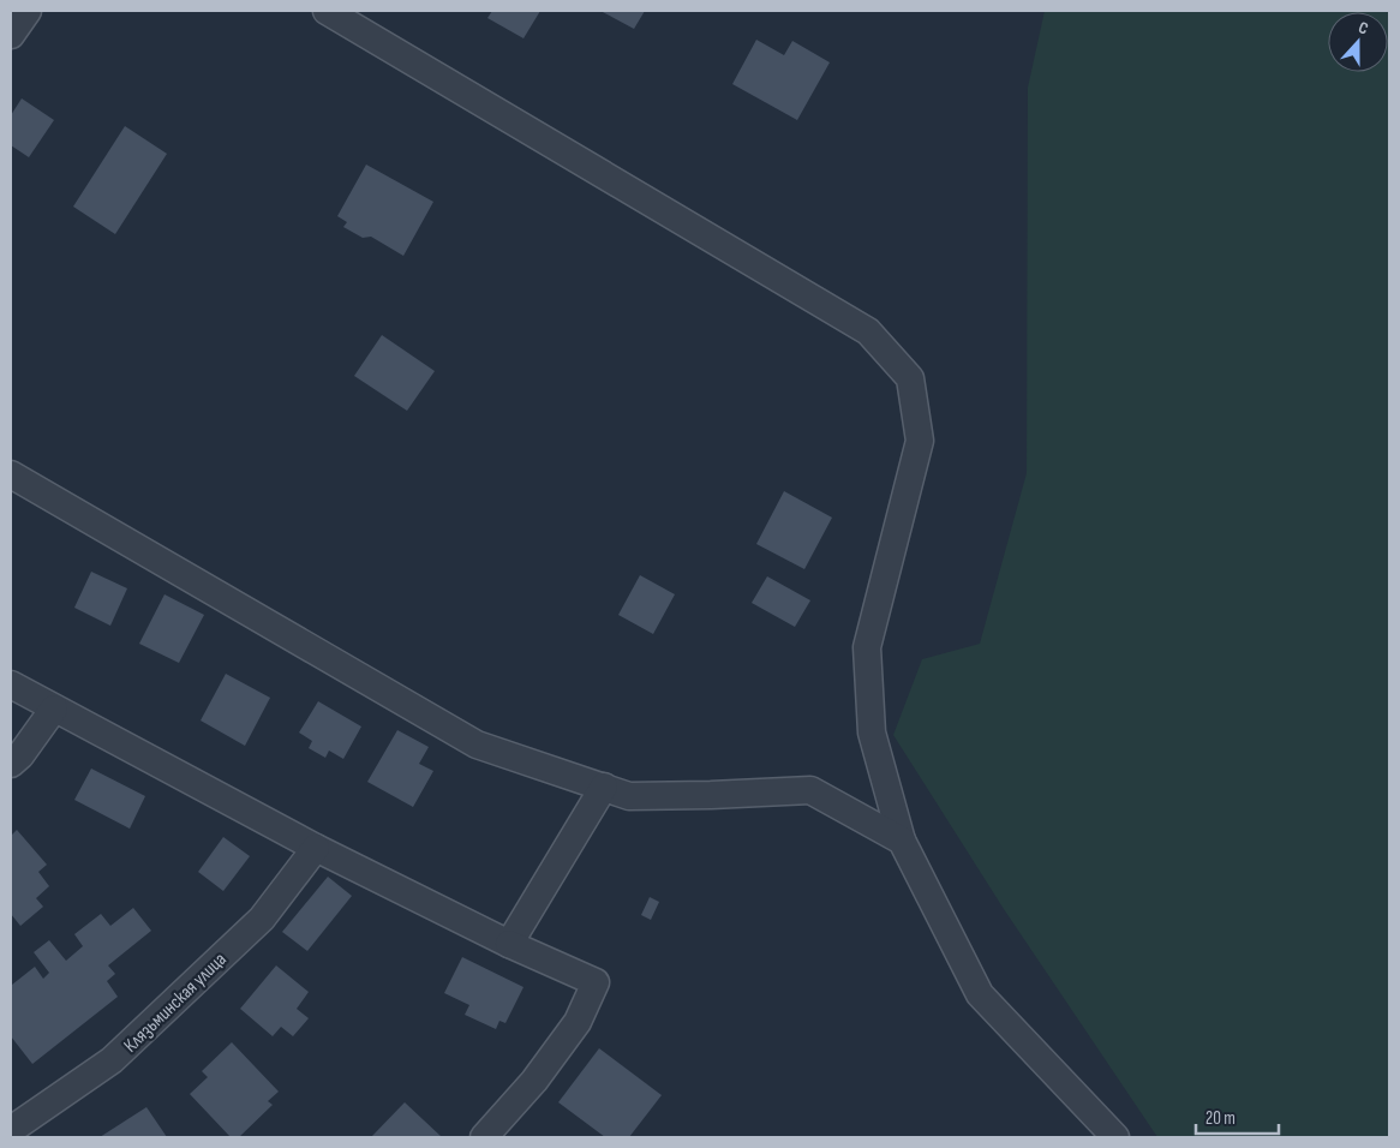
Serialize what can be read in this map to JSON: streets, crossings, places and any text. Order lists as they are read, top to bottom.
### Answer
{
  "streets": {
    "street": ["Клязьминская улица"]
  },
  "scale_bar": "20 m",
  "north": "top"
}
